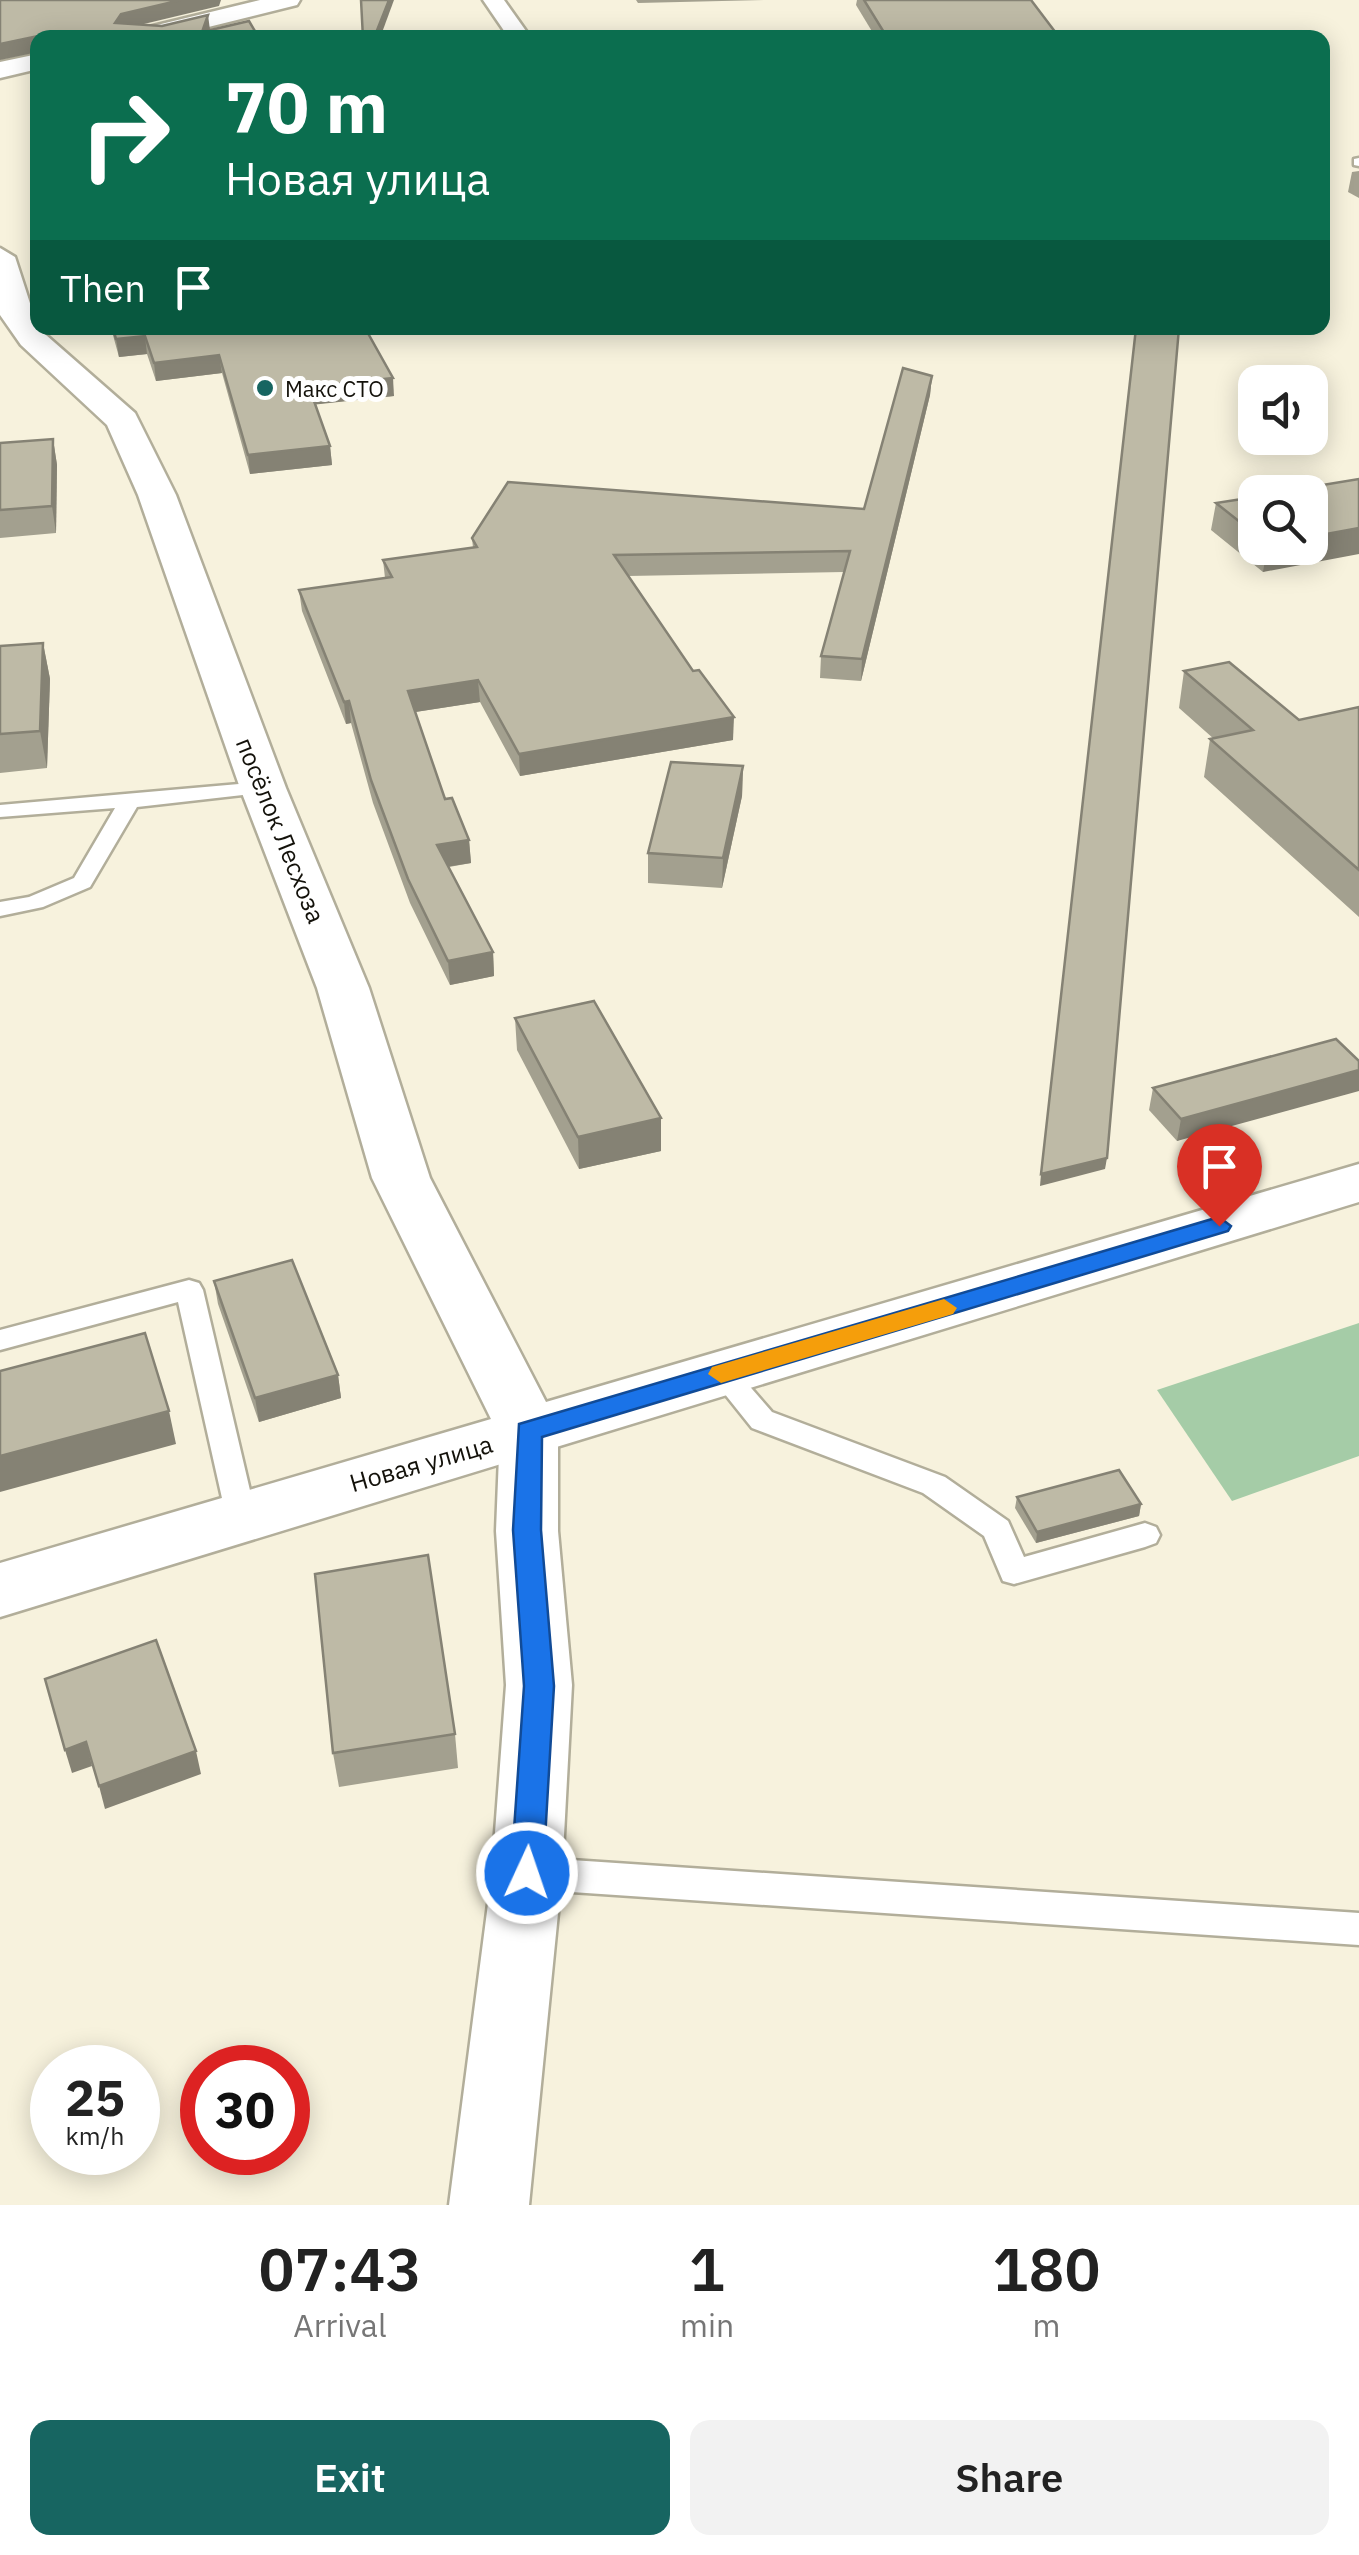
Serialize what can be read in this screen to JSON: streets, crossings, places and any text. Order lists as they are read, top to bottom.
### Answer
{
  "streets": {
    "street": ["посёлок Лесхоза", "Новая улица"]
  },
  "crossings": [
    ["посёлок Лесхоза", "Новая улица"]
  ],
  "places": ["Макс СТО"],
  "page": {
    "turn": ["70 m", "Новая улица"],
    "then": "Then",
    "speed": "25 km/h",
    "limit": "30",
    "eta": [
      "07:43",
      "Arrival",
      "1",
      "min",
      "180",
      "m"
    ],
    "buttons": ["Exit", "Share"]
  }
}
